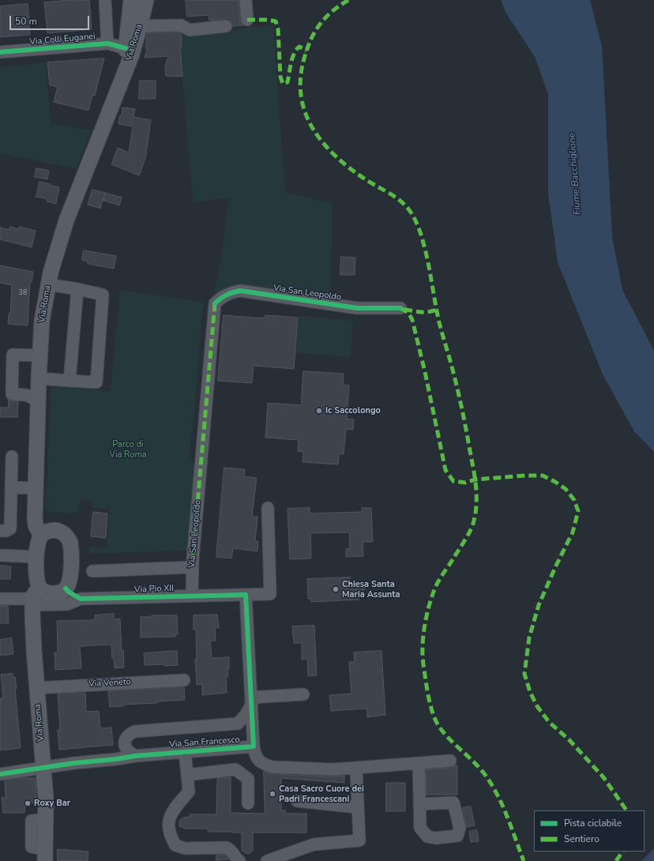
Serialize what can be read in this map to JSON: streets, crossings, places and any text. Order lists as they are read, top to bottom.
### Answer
{
  "streets": {
    "main road": ["Via Roma"],
    "street": [
      "Via Colli Euganei",
      "Via San Leopoldo",
      "Via Pio XII",
      "Via Veneto",
      "Via San Francesco"
    ]
  },
  "crossings": [
    ["Via Colli Euganei", "Via Roma"],
    ["Via Roma", "Via Pio XII"],
    ["Via Roma", "Via Veneto"],
    ["Via Roma", "Via San Francesco"],
    ["Via San Leopoldo", "Via Pio XII"]
  ],
  "water": ["Fiume Bacchiglione"],
  "parks": ["Parco di Via Roma"],
  "places": [
    "Ic Saccolongo",
    "Chiesa Santa Maria Assunta",
    "Casa Sacro Cuore dei Padri Francescani",
    "Roxy Bar"
  ],
  "house_numbers": ["38"],
  "legend": ["Pista ciclabile", "Sentiero"],
  "scale_bar": "50 m"
}
